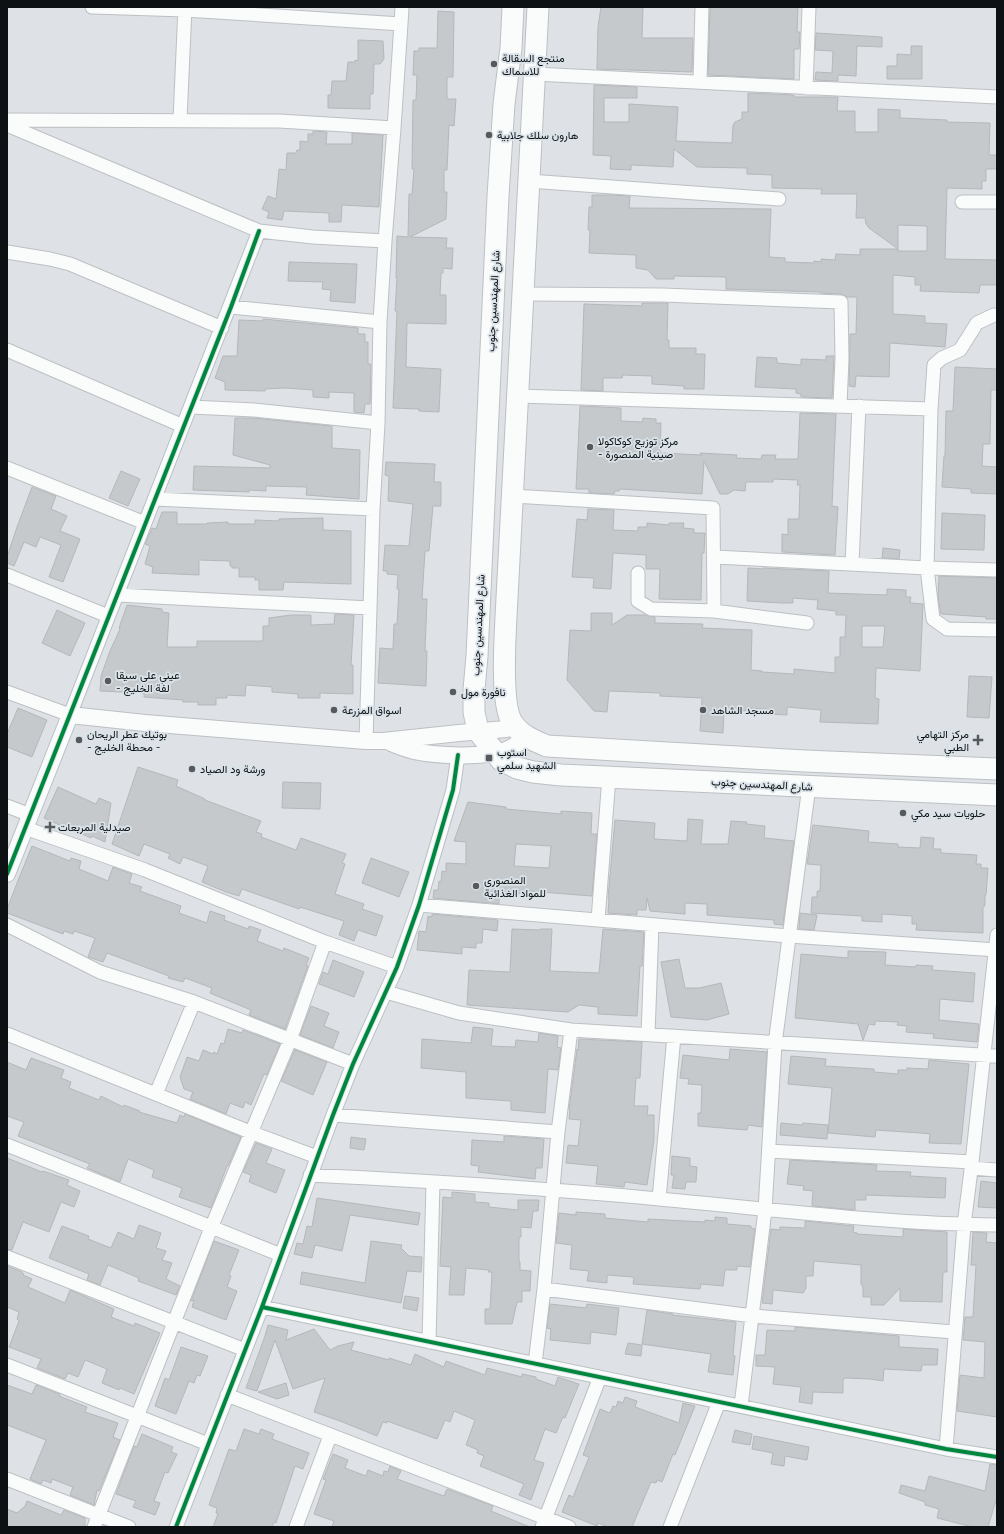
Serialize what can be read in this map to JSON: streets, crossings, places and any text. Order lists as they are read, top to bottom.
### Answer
{
  "streets": {
    "highway": ["شارع المهندسين جنوب"]
  },
  "places": {
    "other": [
      "منتجع السقالة للاسماك",
      "هارون سلك جلابية",
      "مركز توزيع كوكاكولا - صينية المنصورة",
      "عيني على سيقا - لفة الخليج",
      "نافورة مول",
      "اسواق المزرعة",
      "مسجد الشاهد",
      "بوتيك عطر الريحان - محطة الخليج -",
      "ورشة ود الصياد",
      "حلويات سيد مكي",
      "المنصوري للمواد الغذائية"
    ],
    "health": ["مركز التهامي الطبي", "صيدلية المربعات"],
    "transit": ["استوب الشهيد سلمي"]
  }
}
